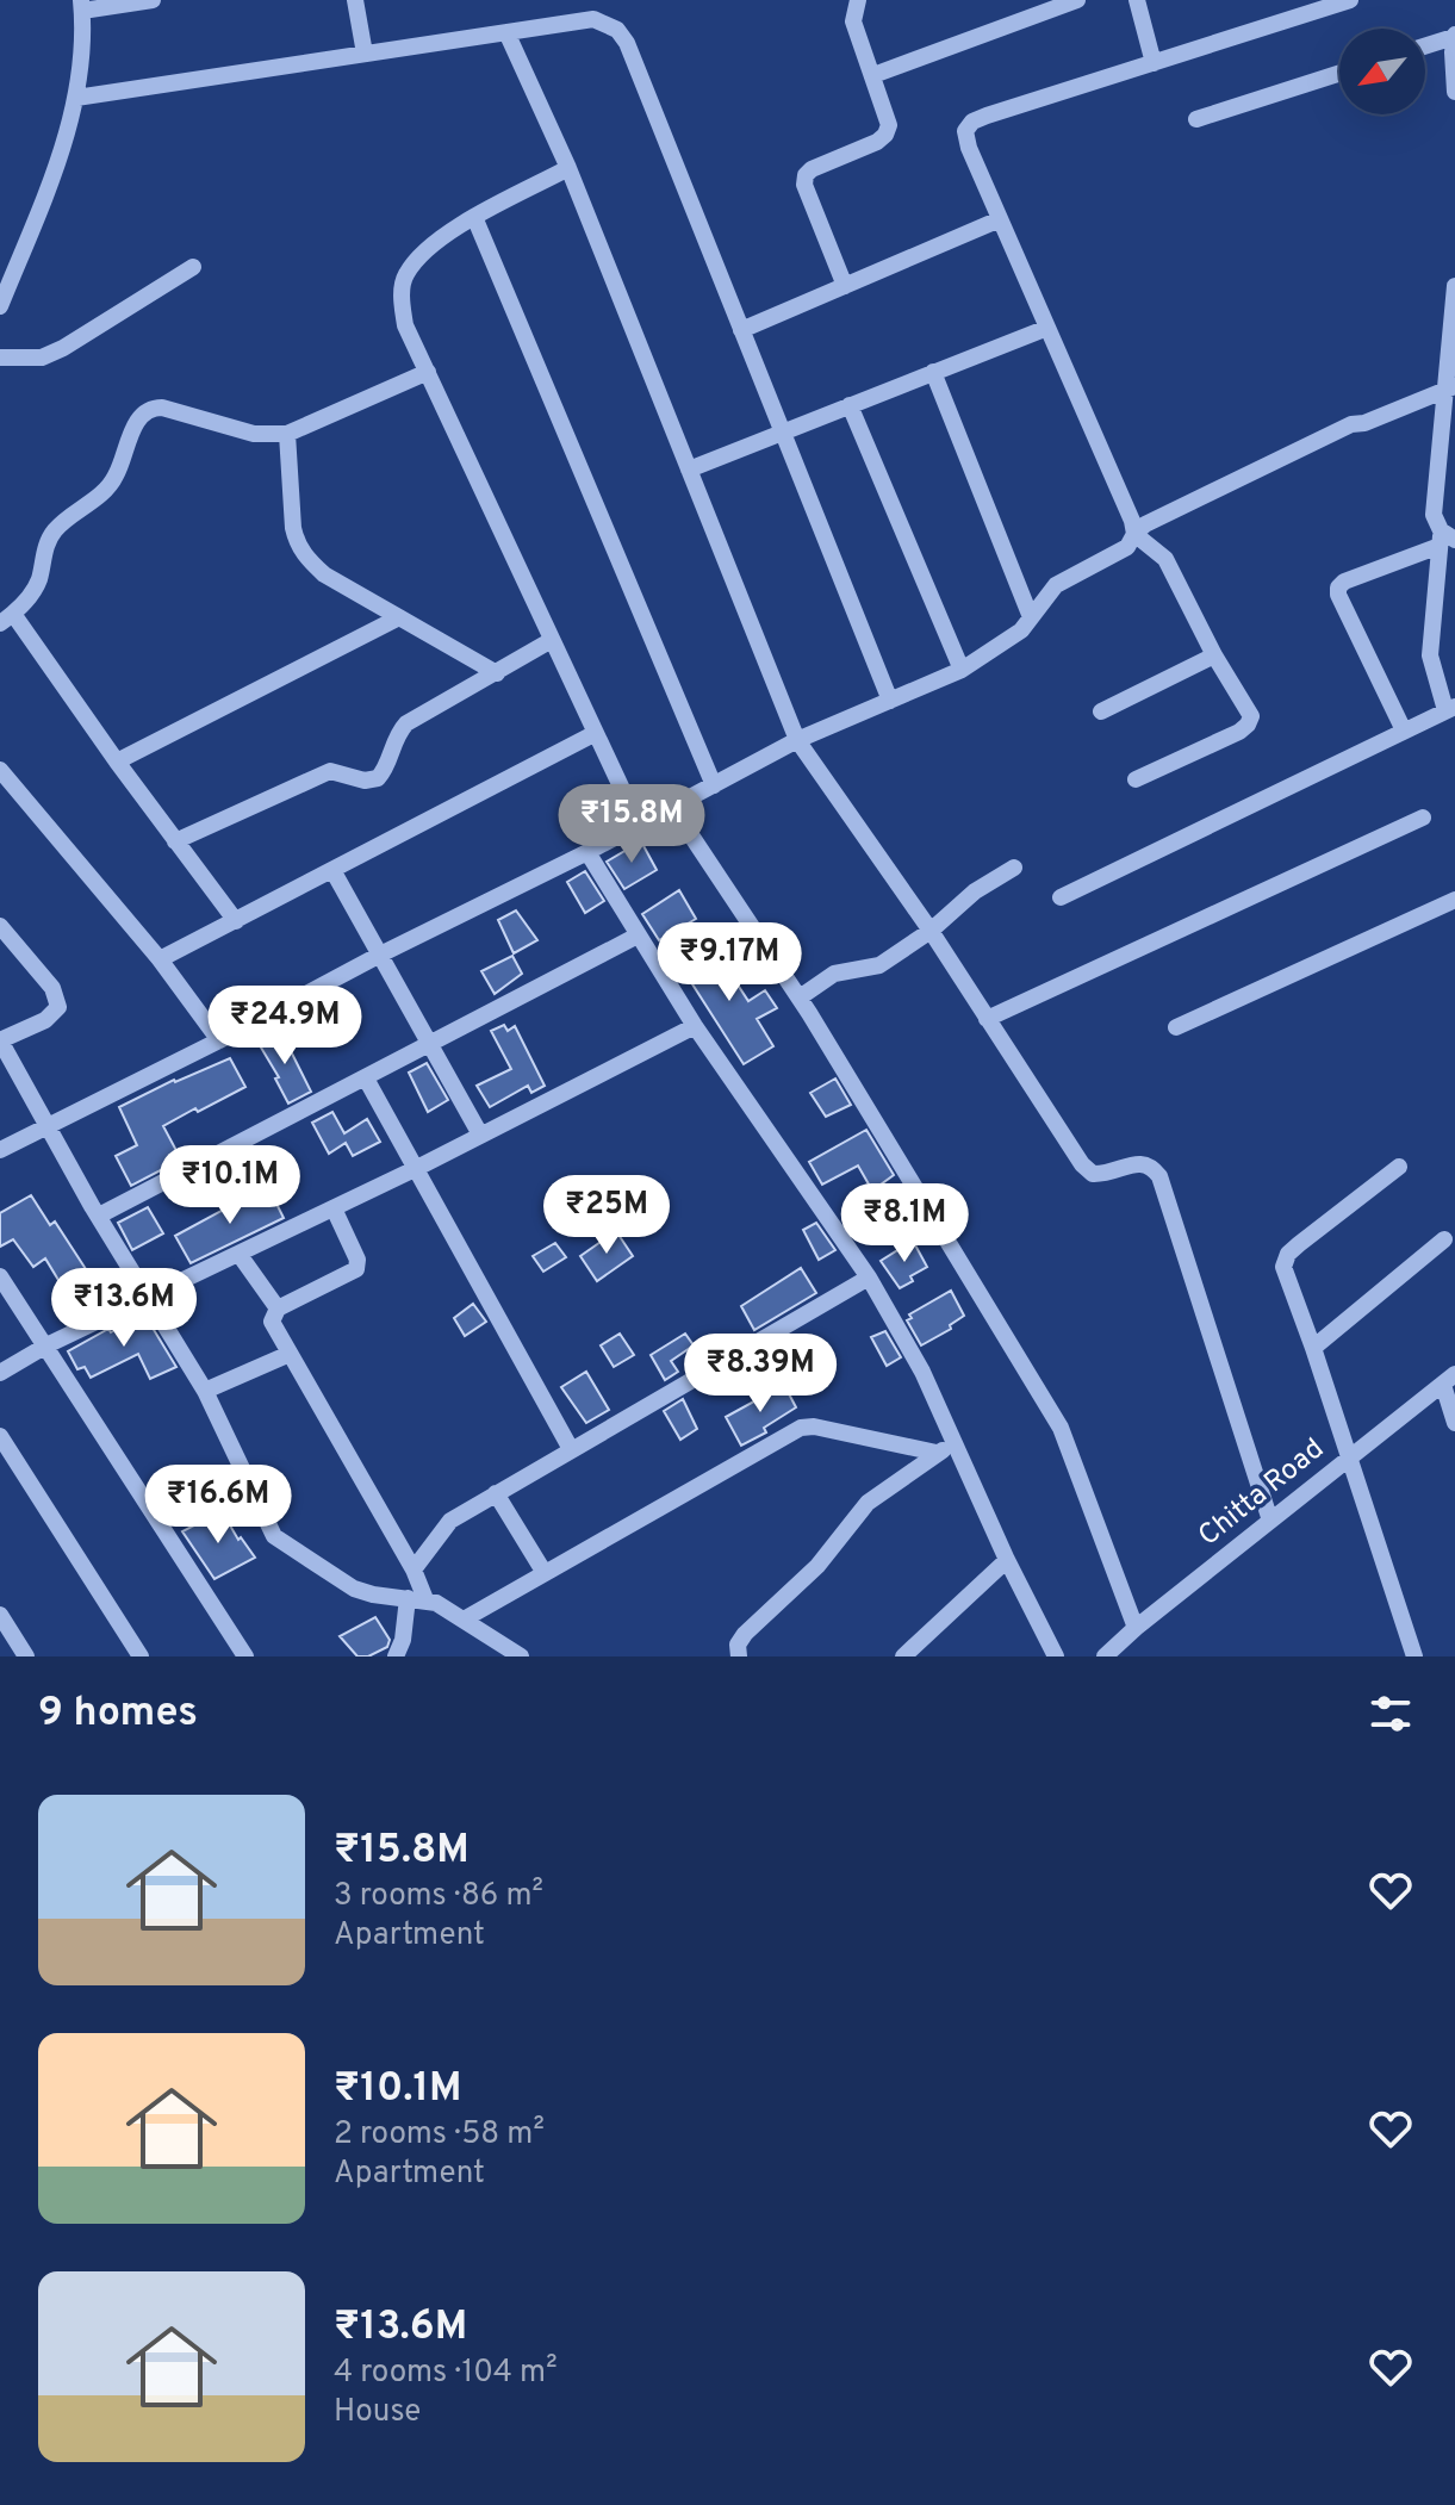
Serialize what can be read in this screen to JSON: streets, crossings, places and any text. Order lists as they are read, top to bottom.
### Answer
{
  "streets": {
    "street": ["Chitta Road"]
  },
  "north": "bottom left",
  "page": {
    "price": [
      "₹15.8M",
      "₹9.17M",
      "₹24.9M",
      "₹10.1M",
      "₹25M",
      "₹8.1M",
      "₹13.6M",
      "₹8.39M",
      "₹16.6M"
    ],
    "heading": "9 homes",
    "list": [
      {
        "name": "₹15.8M",
        "note": "3 rooms · 86 m² · Apartment"
      },
      {
        "name": "₹10.1M",
        "note": "2 rooms · 58 m² · Apartment"
      },
      {
        "name": "₹13.6M",
        "note": "4 rooms · 104 m² · House"
      }
    ]
  }
}
